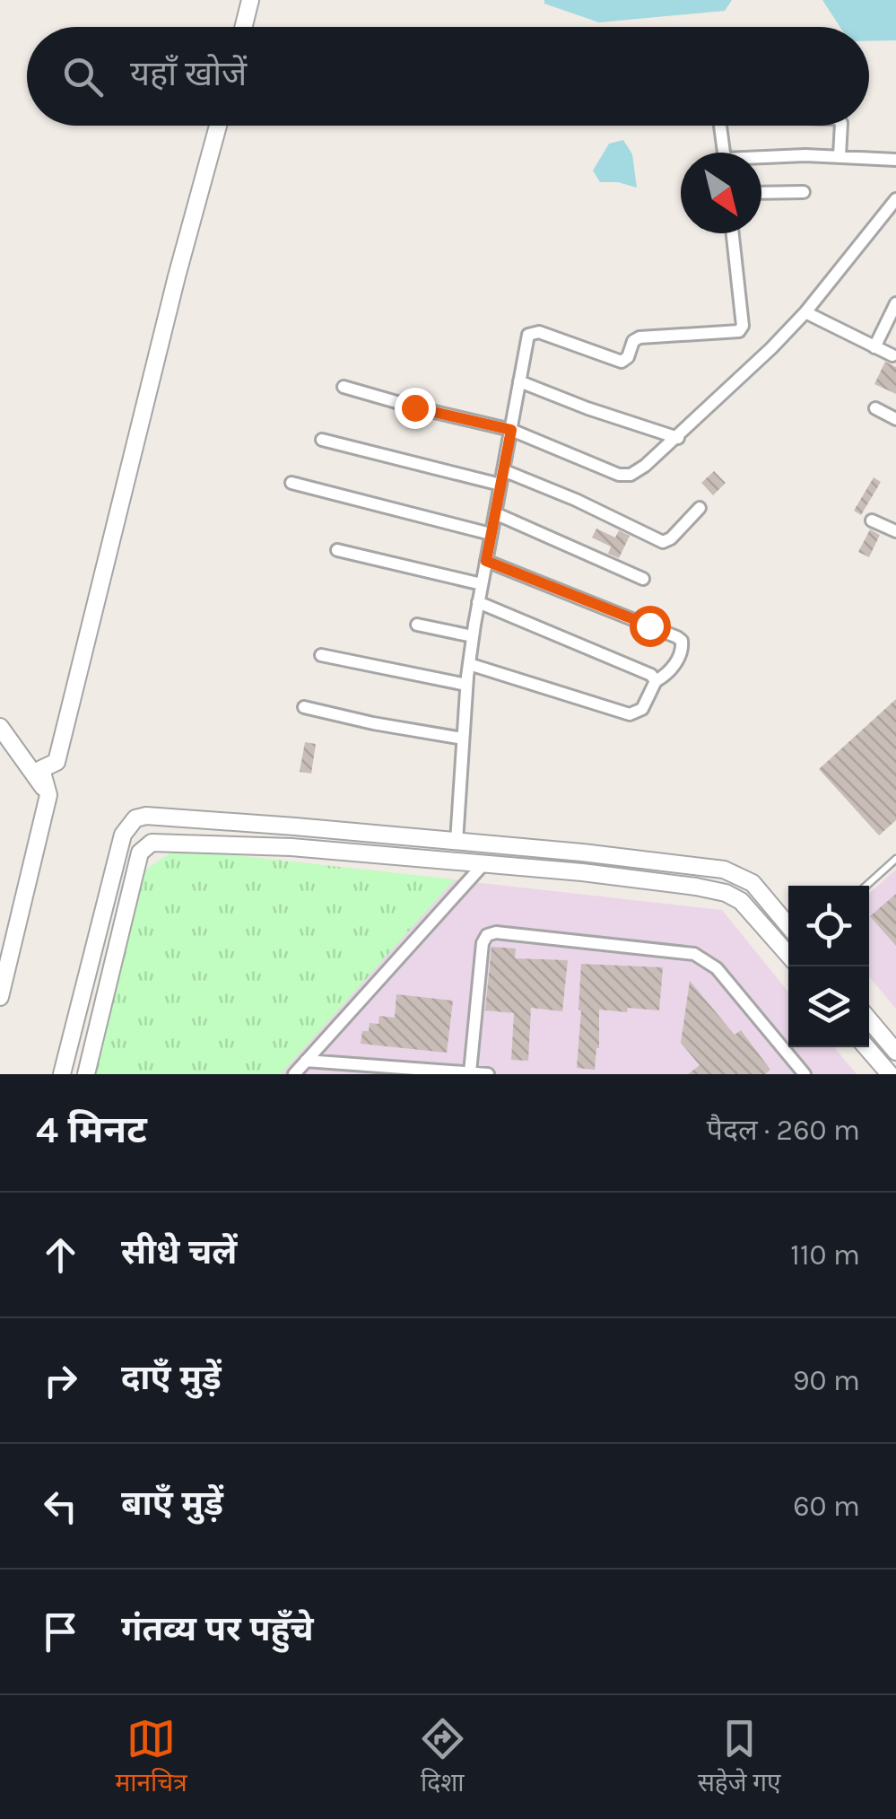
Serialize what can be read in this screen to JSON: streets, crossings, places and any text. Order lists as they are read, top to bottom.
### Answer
{
  "north": "bottom right",
  "page": {
    "search": "यहाँ खोजें",
    "heading": ["4 मिनट", "पैदल · 260 m"],
    "list": [
      ["सीधे चलें", "110 m"],
      ["दाएँ मुड़ें", "90 m"],
      ["बाएँ मुड़ें", "60 m"],
      "गंतव्य पर पहुँचे"
    ],
    "nav": ["मानचित्र", "दिशा", "सहेजे गए"]
  }
}
